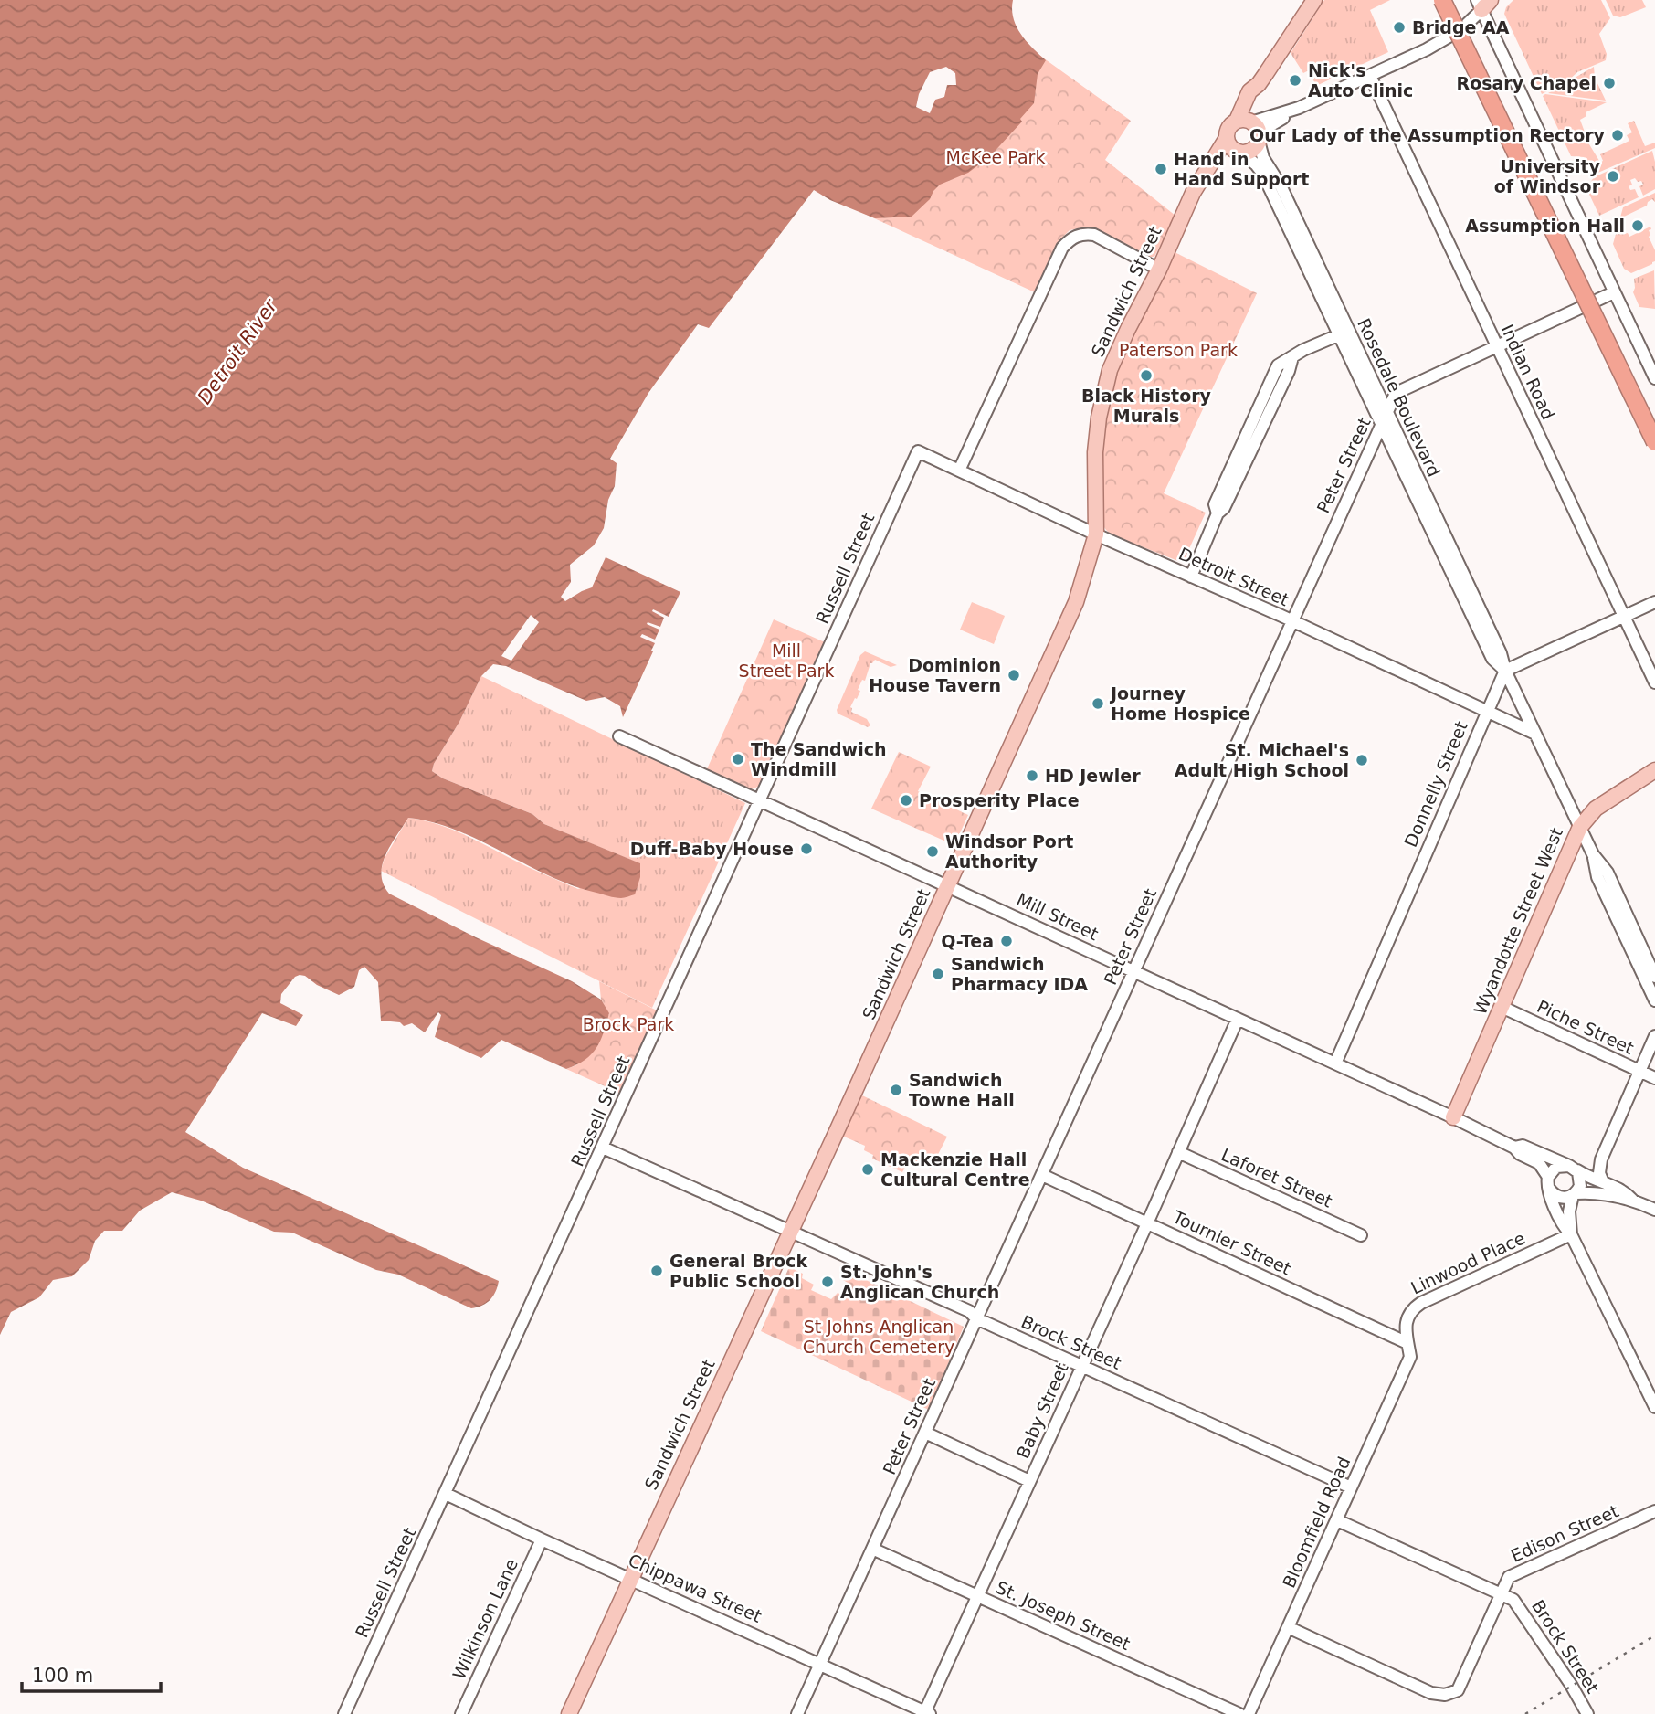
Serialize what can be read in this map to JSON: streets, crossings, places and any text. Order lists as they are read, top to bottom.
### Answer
{
  "streets": {
    "main road": ["Sandwich Street", "Wyandotte Street West"],
    "street": [
      "Indian Road",
      "Rosedale Boulevard",
      "Peter Street",
      "Russell Street",
      "Detroit Street",
      "Donnelly Street",
      "Mill Street",
      "Piche Street",
      "Laforet Street",
      "Tournier Street",
      "Linwood Place",
      "Brock Street",
      "Baby Street",
      "Bloomfield Road",
      "Edison Street",
      "Chippawa Street",
      "St. Joseph Street",
      "Wilkinson Lane"
    ]
  },
  "crossings": [
    ["Sandwich Street", "Detroit Street"],
    ["Sandwich Street", "Mill Street"],
    ["Sandwich Street", "Brock Street"],
    ["Sandwich Street", "Chippawa Street"],
    ["Indian Road", "Peter Street"],
    ["Rosedale Boulevard", "Peter Street"],
    ["Rosedale Boulevard", "Detroit Street"],
    ["Rosedale Boulevard", "Donnelly Street"],
    ["Rosedale Boulevard", "Wyandotte Street West"],
    ["Peter Street", "Detroit Street"],
    ["Peter Street", "Mill Street"],
    ["Peter Street", "Tournier Street"],
    ["Peter Street", "Brock Street"],
    ["Peter Street", "Chippawa Street"],
    ["Peter Street", "St. Joseph Street"],
    ["Russell Street", "Detroit Street"],
    ["Russell Street", "Mill Street"],
    ["Russell Street", "Brock Street"],
    ["Russell Street", "Chippawa Street"],
    ["Detroit Street", "Donnelly Street"],
    ["Donnelly Street", "Mill Street"],
    ["Mill Street", "Wyandotte Street West"],
    ["Mill Street", "Baby Street"],
    ["Wyandotte Street West", "Piche Street"],
    ["Laforet Street", "Baby Street"],
    ["Tournier Street", "Linwood Place"],
    ["Tournier Street", "Baby Street"],
    ["Tournier Street", "Bloomfield Road"],
    ["Linwood Place", "Bloomfield Road"],
    ["Brock Street", "Baby Street"],
    ["Brock Street", "Bloomfield Road"],
    ["Brock Street", "Edison Street"],
    ["Baby Street", "Chippawa Street"],
    ["Baby Street", "St. Joseph Street"],
    ["Bloomfield Road", "Edison Street"],
    ["Chippawa Street", "Wilkinson Lane"]
  ],
  "water": ["Detroit River"],
  "parks": [
    "McKee Park",
    "Paterson Park",
    "Mill Street Park",
    "Brock Park",
    "St Johns Anglican Church Cemetery"
  ],
  "places": [
    "Bridge AA",
    "Nick's Auto Clinic",
    "Rosary Chapel",
    "Our Lady of the Assumption Rectory",
    "Hand in Hand Support",
    "University of Windsor",
    "Assumption Hall",
    "Black History Murals",
    "Dominion House Tavern",
    "Journey Home Hospice",
    "The Sandwich Windmill",
    "St. Michael's Adult High School",
    "HD Jewler",
    "Prosperity Place",
    "Duff-Baby House",
    "Windsor Port Authority",
    "Q-Tea",
    "Sandwich Pharmacy IDA",
    "Sandwich Towne Hall",
    "Mackenzie Hall Cultural Centre",
    "General Brock Public School",
    "St. John's Anglican Church"
  ],
  "scale_bar": "100 m"
}
